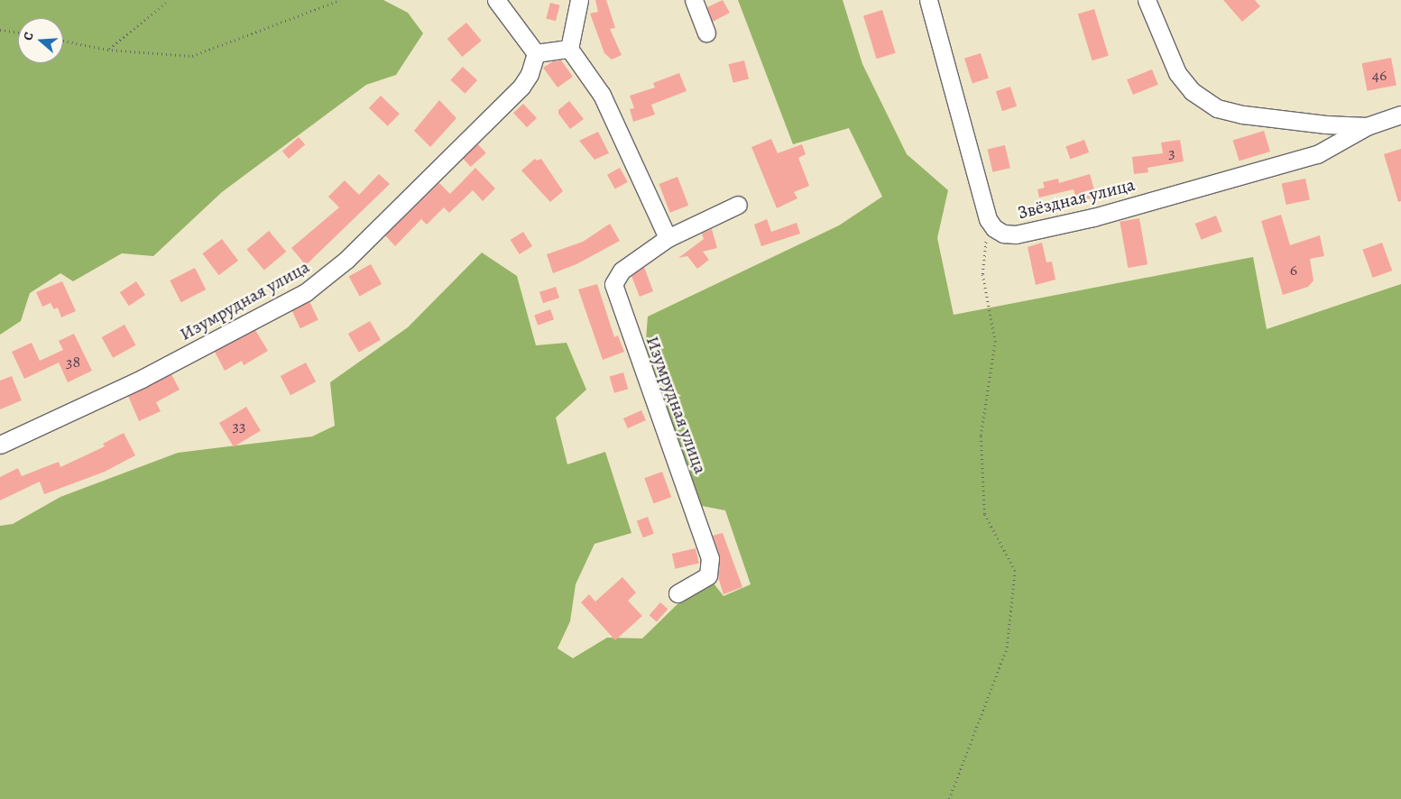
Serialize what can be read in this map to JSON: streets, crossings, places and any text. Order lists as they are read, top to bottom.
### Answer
{
  "streets": {
    "street": ["Звёздная улица", "Изумрудная улица"]
  },
  "house_numbers": [
    "46",
    "3",
    "6",
    "38",
    "33"
  ],
  "north": "left"
}
